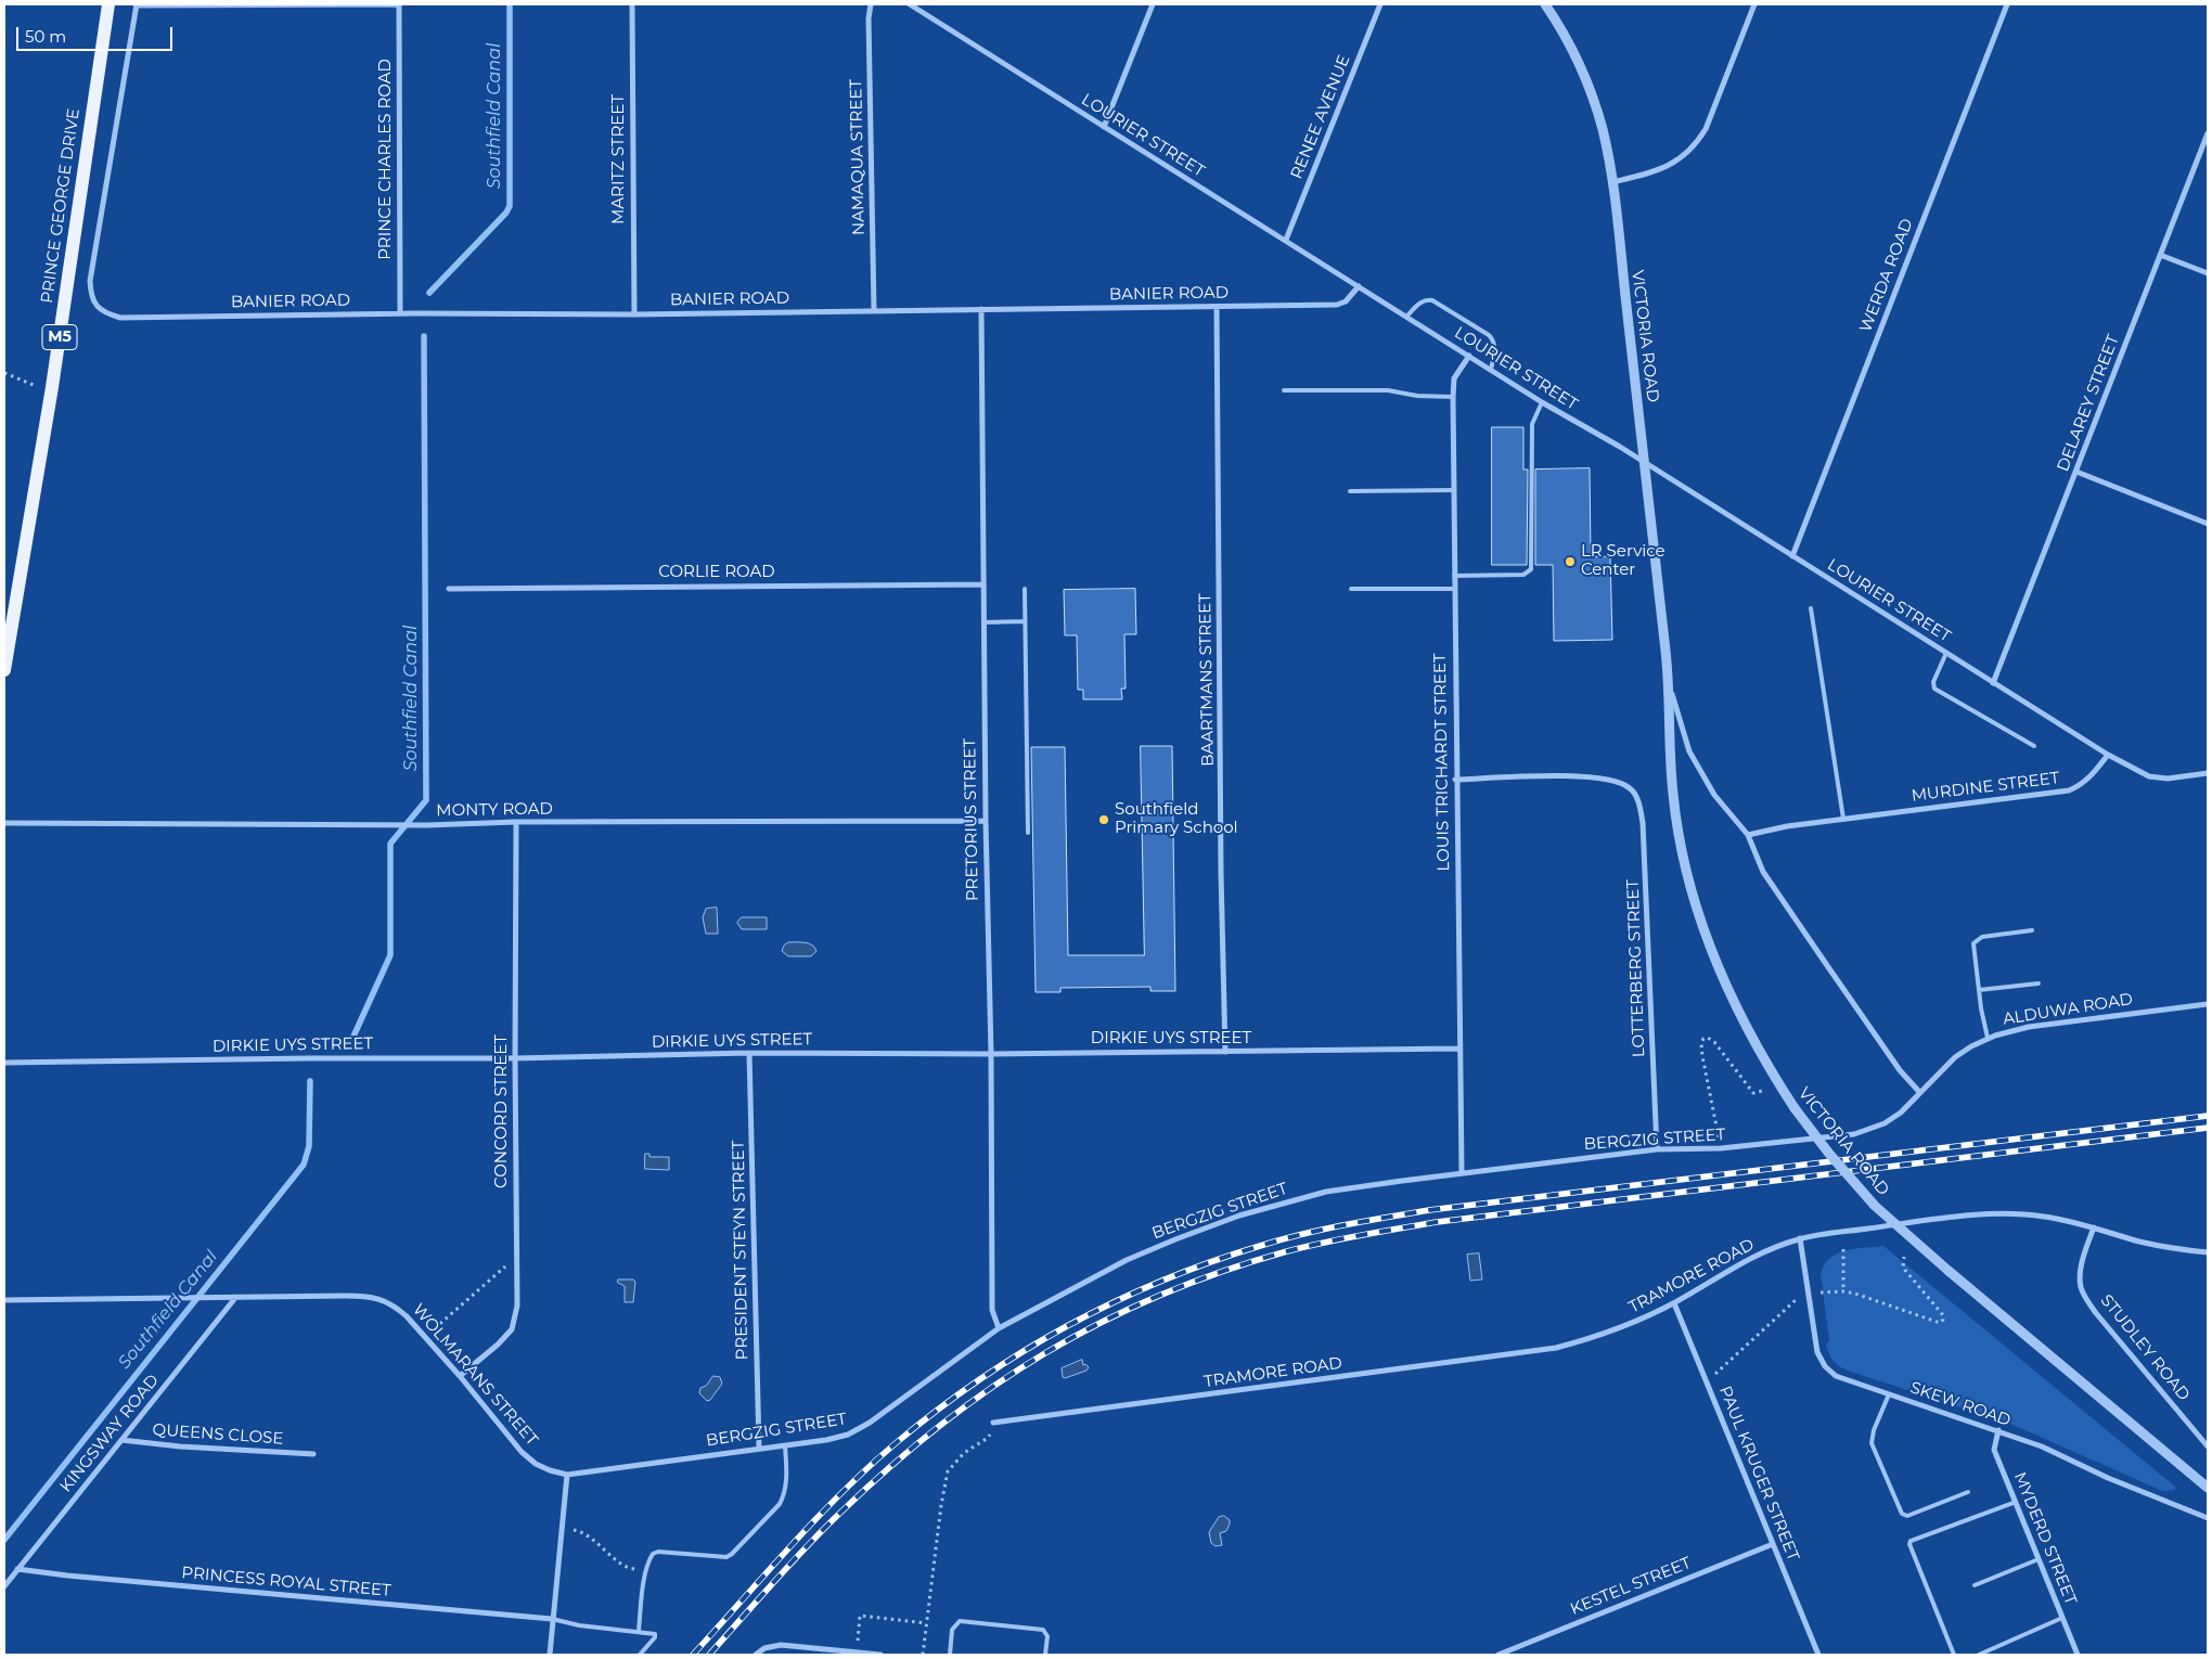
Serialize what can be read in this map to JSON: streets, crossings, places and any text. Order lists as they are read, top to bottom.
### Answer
{
  "streets": {
    "main road": ["PRINCE GEORGE DRIVE", "M5"],
    "street": [
      "RENEE AVENUE",
      "LOURIER STREET",
      "NAMAQUA STREET",
      "PRINCE CHARLES ROAD",
      "MARITZ STREET",
      "WERDA ROAD",
      "BANIER ROAD",
      "VICTORIA ROAD",
      "DELAREY STREET",
      "CORLIE ROAD",
      "BAARTMANS STREET",
      "LOUIS TRICHARDT STREET",
      "MURDINE STREET",
      "MONTY ROAD",
      "PRETORIUS STREET",
      "LOTTERBERG STREET",
      "ALDUWA ROAD",
      "DIRKIE UYS STREET",
      "CONCORD STREET",
      "BERGZIG STREET",
      "PRESIDENT STEYN STREET",
      "TRAMORE ROAD",
      "STUDLEY ROAD",
      "WOLMARANS STREET",
      "SKEW ROAD",
      "KINGSWAY ROAD",
      "QUEENS CLOSE",
      "PAUL KRUGER STREET",
      "MYDERD STREET",
      "PRINCESS ROYAL STREET",
      "KESTEL STREET"
    ]
  },
  "crossings": [
    ["RENEE AVENUE", "LOURIER STREET"],
    ["LOURIER STREET", "WERDA ROAD"],
    ["LOURIER STREET", "BANIER ROAD"],
    ["LOURIER STREET", "VICTORIA ROAD"],
    ["LOURIER STREET", "DELAREY STREET"],
    ["LOURIER STREET", "LOUIS TRICHARDT STREET"],
    ["LOURIER STREET", "MURDINE STREET"],
    ["NAMAQUA STREET", "BANIER ROAD"],
    ["PRINCE CHARLES ROAD", "BANIER ROAD"],
    ["MARITZ STREET", "BANIER ROAD"],
    ["BANIER ROAD", "BAARTMANS STREET"],
    ["BANIER ROAD", "PRETORIUS STREET"],
    ["VICTORIA ROAD", "MURDINE STREET"],
    ["VICTORIA ROAD", "ALDUWA ROAD"],
    ["VICTORIA ROAD", "BERGZIG STREET"],
    ["CORLIE ROAD", "PRETORIUS STREET"],
    ["BAARTMANS STREET", "DIRKIE UYS STREET"],
    ["LOUIS TRICHARDT STREET", "LOTTERBERG STREET"],
    ["LOUIS TRICHARDT STREET", "DIRKIE UYS STREET"],
    ["LOUIS TRICHARDT STREET", "BERGZIG STREET"],
    ["MONTY ROAD", "PRETORIUS STREET"],
    ["MONTY ROAD", "CONCORD STREET"],
    ["PRETORIUS STREET", "DIRKIE UYS STREET"],
    ["PRETORIUS STREET", "BERGZIG STREET"],
    ["LOTTERBERG STREET", "BERGZIG STREET"],
    ["ALDUWA ROAD", "BERGZIG STREET"],
    ["DIRKIE UYS STREET", "CONCORD STREET"],
    ["DIRKIE UYS STREET", "PRESIDENT STEYN STREET"],
    ["CONCORD STREET", "WOLMARANS STREET"],
    ["BERGZIG STREET", "PRESIDENT STEYN STREET"],
    ["BERGZIG STREET", "WOLMARANS STREET"],
    ["TRAMORE ROAD", "STUDLEY ROAD"],
    ["TRAMORE ROAD", "SKEW ROAD"],
    ["TRAMORE ROAD", "PAUL KRUGER STREET"],
    ["WOLMARANS STREET", "KINGSWAY ROAD"],
    ["SKEW ROAD", "MYDERD STREET"],
    ["KINGSWAY ROAD", "QUEENS CLOSE"],
    ["KINGSWAY ROAD", "PRINCESS ROYAL STREET"],
    ["PAUL KRUGER STREET", "KESTEL STREET"]
  ],
  "water": ["Southfield Canal"],
  "places": ["LR Service Center", "Southfield Primary School"],
  "scale_bar": "50 m"
}
